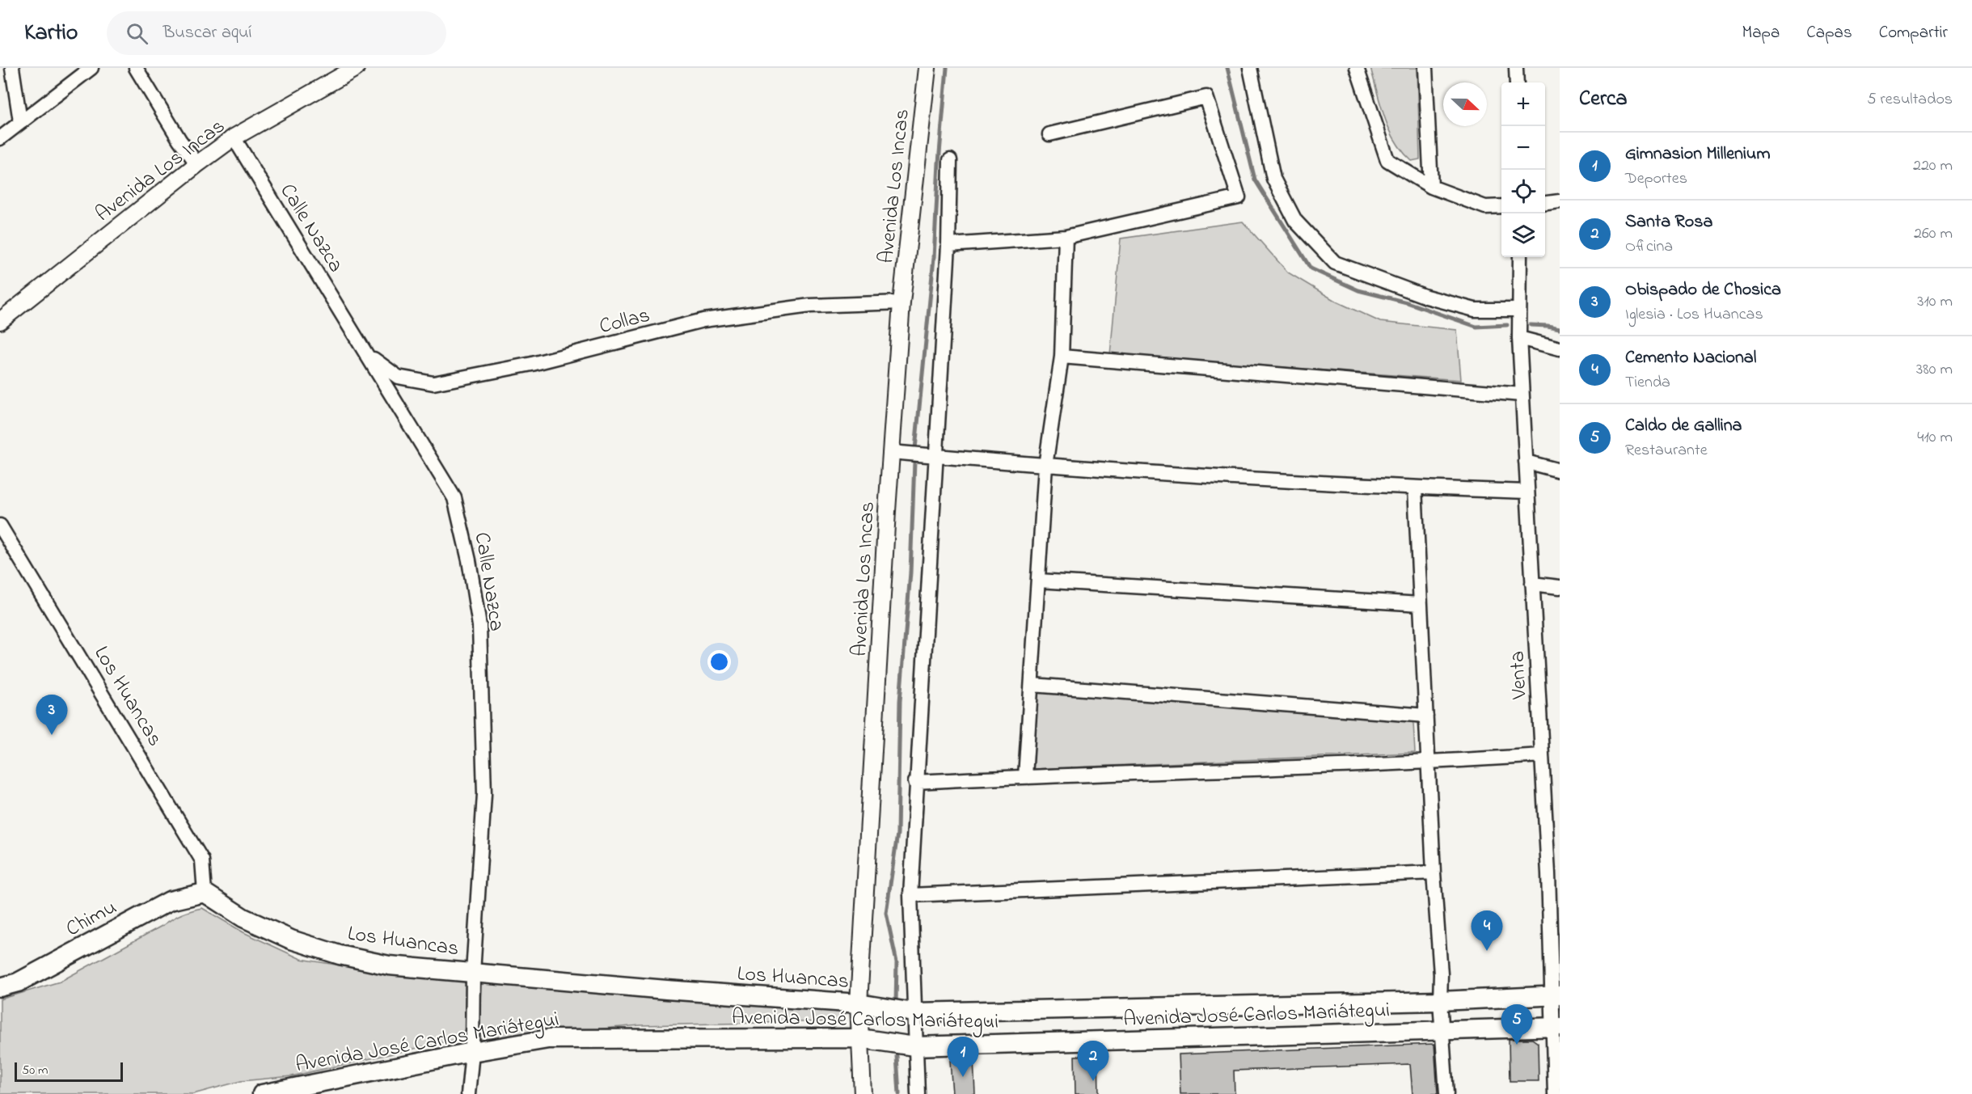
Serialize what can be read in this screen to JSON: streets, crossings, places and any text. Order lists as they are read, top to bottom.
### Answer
{
  "streets": {
    "main road": ["Los Huancas", "Chimu", "Avenida José Carlos Mariátegui"],
    "street": [
      "Avenida Los Incas",
      "Calle Nazca",
      "Collas",
      "Venta"
    ]
  },
  "crossings": [
    ["Avenida Los Incas", "Calle Nazca"],
    ["Avenida Los Incas", "Collas"],
    ["Avenida Los Incas", "Los Huancas"],
    ["Avenida Los Incas", "Avenida José Carlos Mariátegui"],
    ["Calle Nazca", "Collas"],
    ["Calle Nazca", "Los Huancas"],
    ["Calle Nazca", "Avenida José Carlos Mariátegui"],
    ["Venta", "Avenida José Carlos Mariátegui"],
    ["Los Huancas", "Chimu"],
    ["Los Huancas", "Avenida José Carlos Mariátegui"]
  ],
  "scale_bar": "50 m",
  "north": "right",
  "page": {
    "header": "Kartio",
    "search": "Buscar aquí",
    "nav": ["Mapa", "Capas", "Compartir"],
    "heading": ["Cerca", "5 resultados"],
    "map_buttons": ["+", "−"],
    "list": [
      {
        "mark": "1",
        "name": "Gimnasion Millenium",
        "note": "Deportes",
        "value": "220 m"
      },
      {
        "mark": "2",
        "name": "Santa Rosa",
        "note": "Oficina",
        "value": "260 m"
      },
      {
        "mark": "3",
        "name": "Obispado de Chosica",
        "note": "Iglesia · Los Huancas",
        "value": "310 m"
      },
      {
        "mark": "4",
        "name": "Cemento Nacional",
        "note": "Tienda",
        "value": "380 m"
      },
      {
        "mark": "5",
        "name": "Caldo de Gallina",
        "note": "Restaurante",
        "value": "410 m"
      }
    ],
    "pins": [
      "3",
      "4",
      "5",
      "1",
      "2"
    ],
    "scale": "50 m"
  }
}
